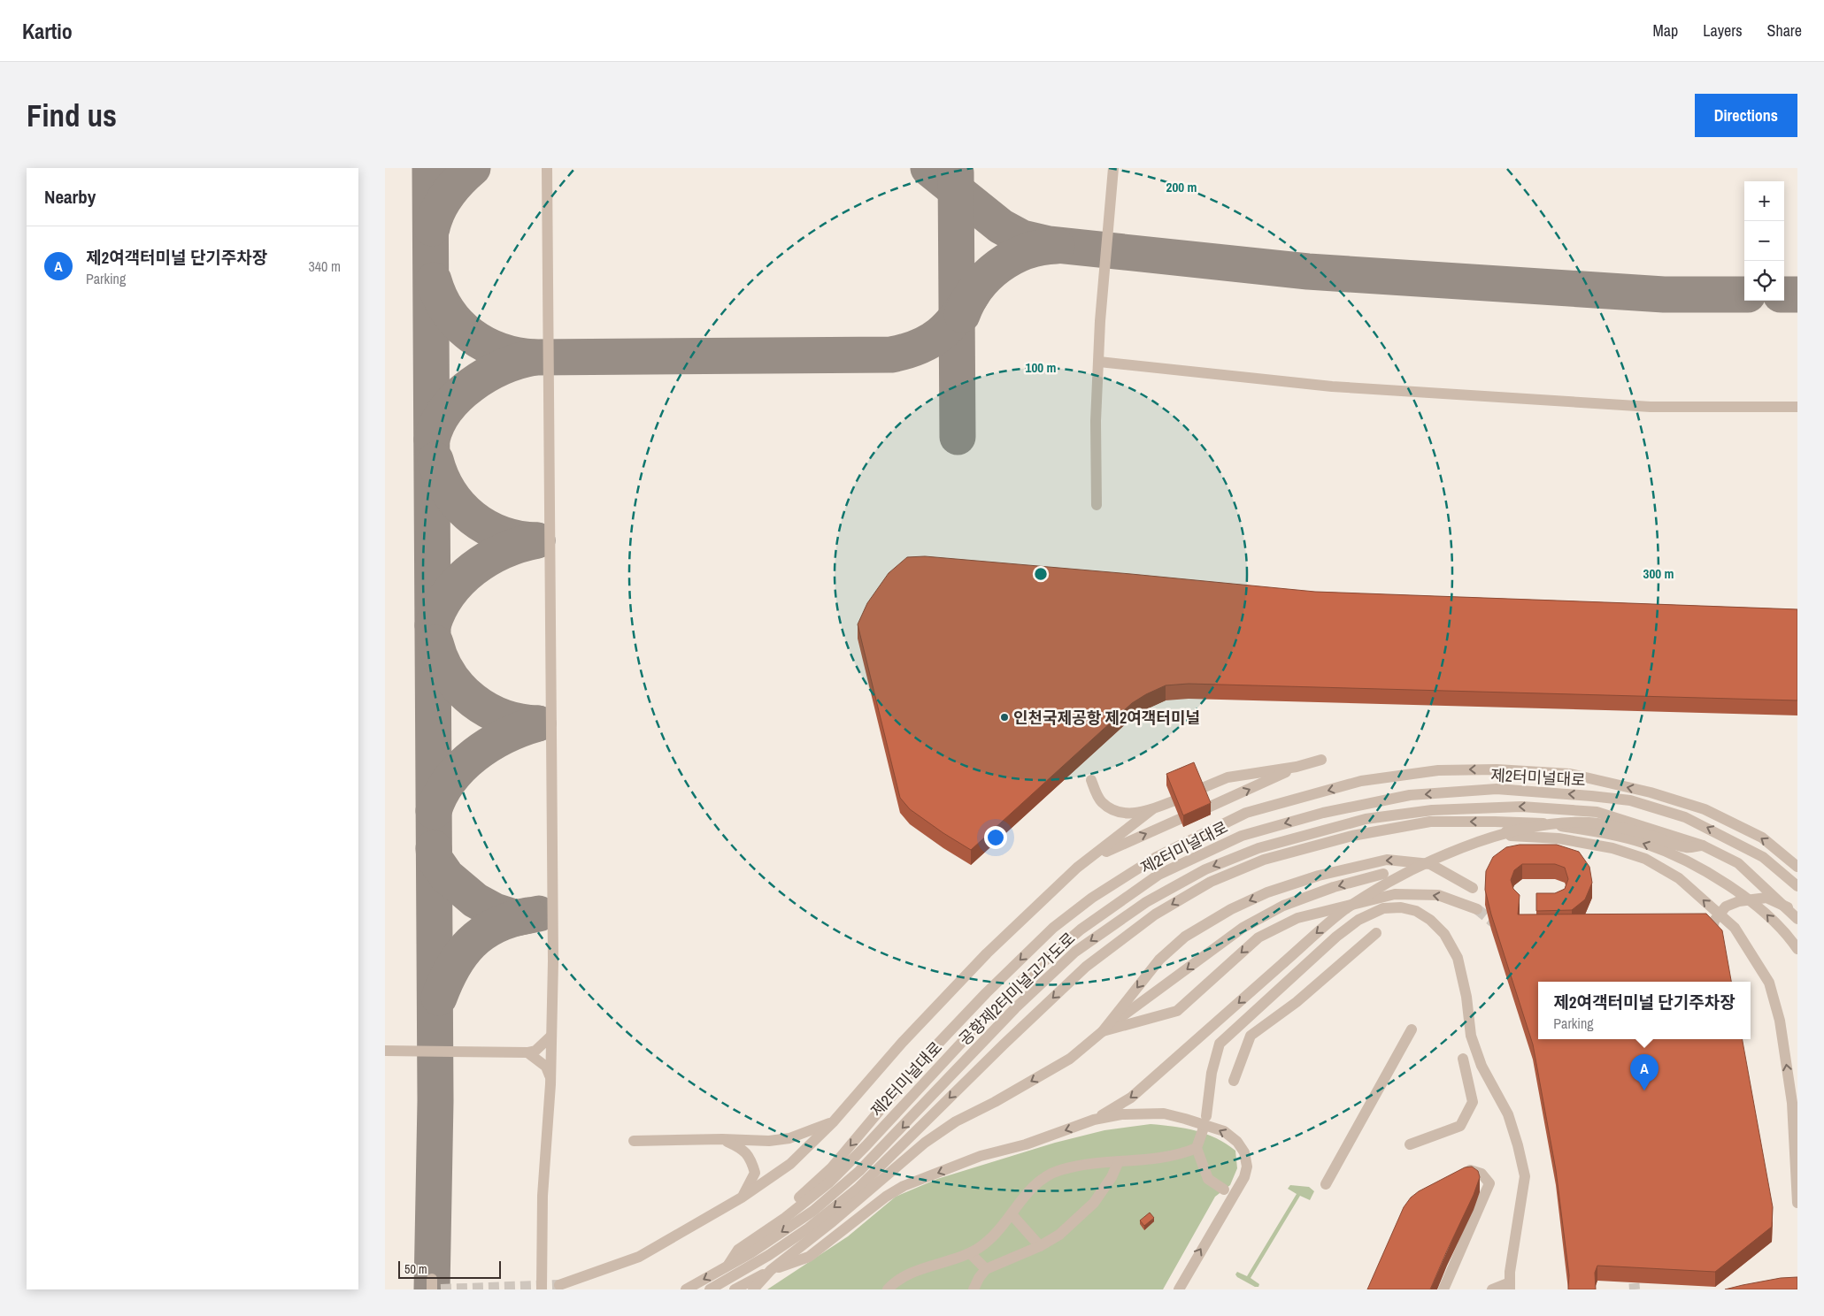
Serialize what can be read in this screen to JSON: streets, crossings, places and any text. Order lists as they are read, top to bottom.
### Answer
{
  "streets": {
    "street": ["제2터미널대로", "공항제2터미널고가도로"]
  },
  "crossings": [
    ["제2터미널대로", "공항제2터미널고가도로"]
  ],
  "places": ["인천국제공항 제2여객터미널"],
  "scale_bar": "50 m",
  "page": {
    "header": "Kartio",
    "nav": ["Map", "Layers", "Share"],
    "buttons": "Directions",
    "title": "Find us",
    "heading": "Nearby",
    "map_buttons": ["+", "−"],
    "list": [
      {
        "mark": "A",
        "name": "제2여객터미널 단기주차장",
        "note": "Parking",
        "value": "340 m"
      }
    ],
    "popup": ["제2여객터미널 단기주차장", "Parking"],
    "pins": "A",
    "scale": "50 m"
  },
  "rings": ["200 m", "100 m", "300 m"]
}
